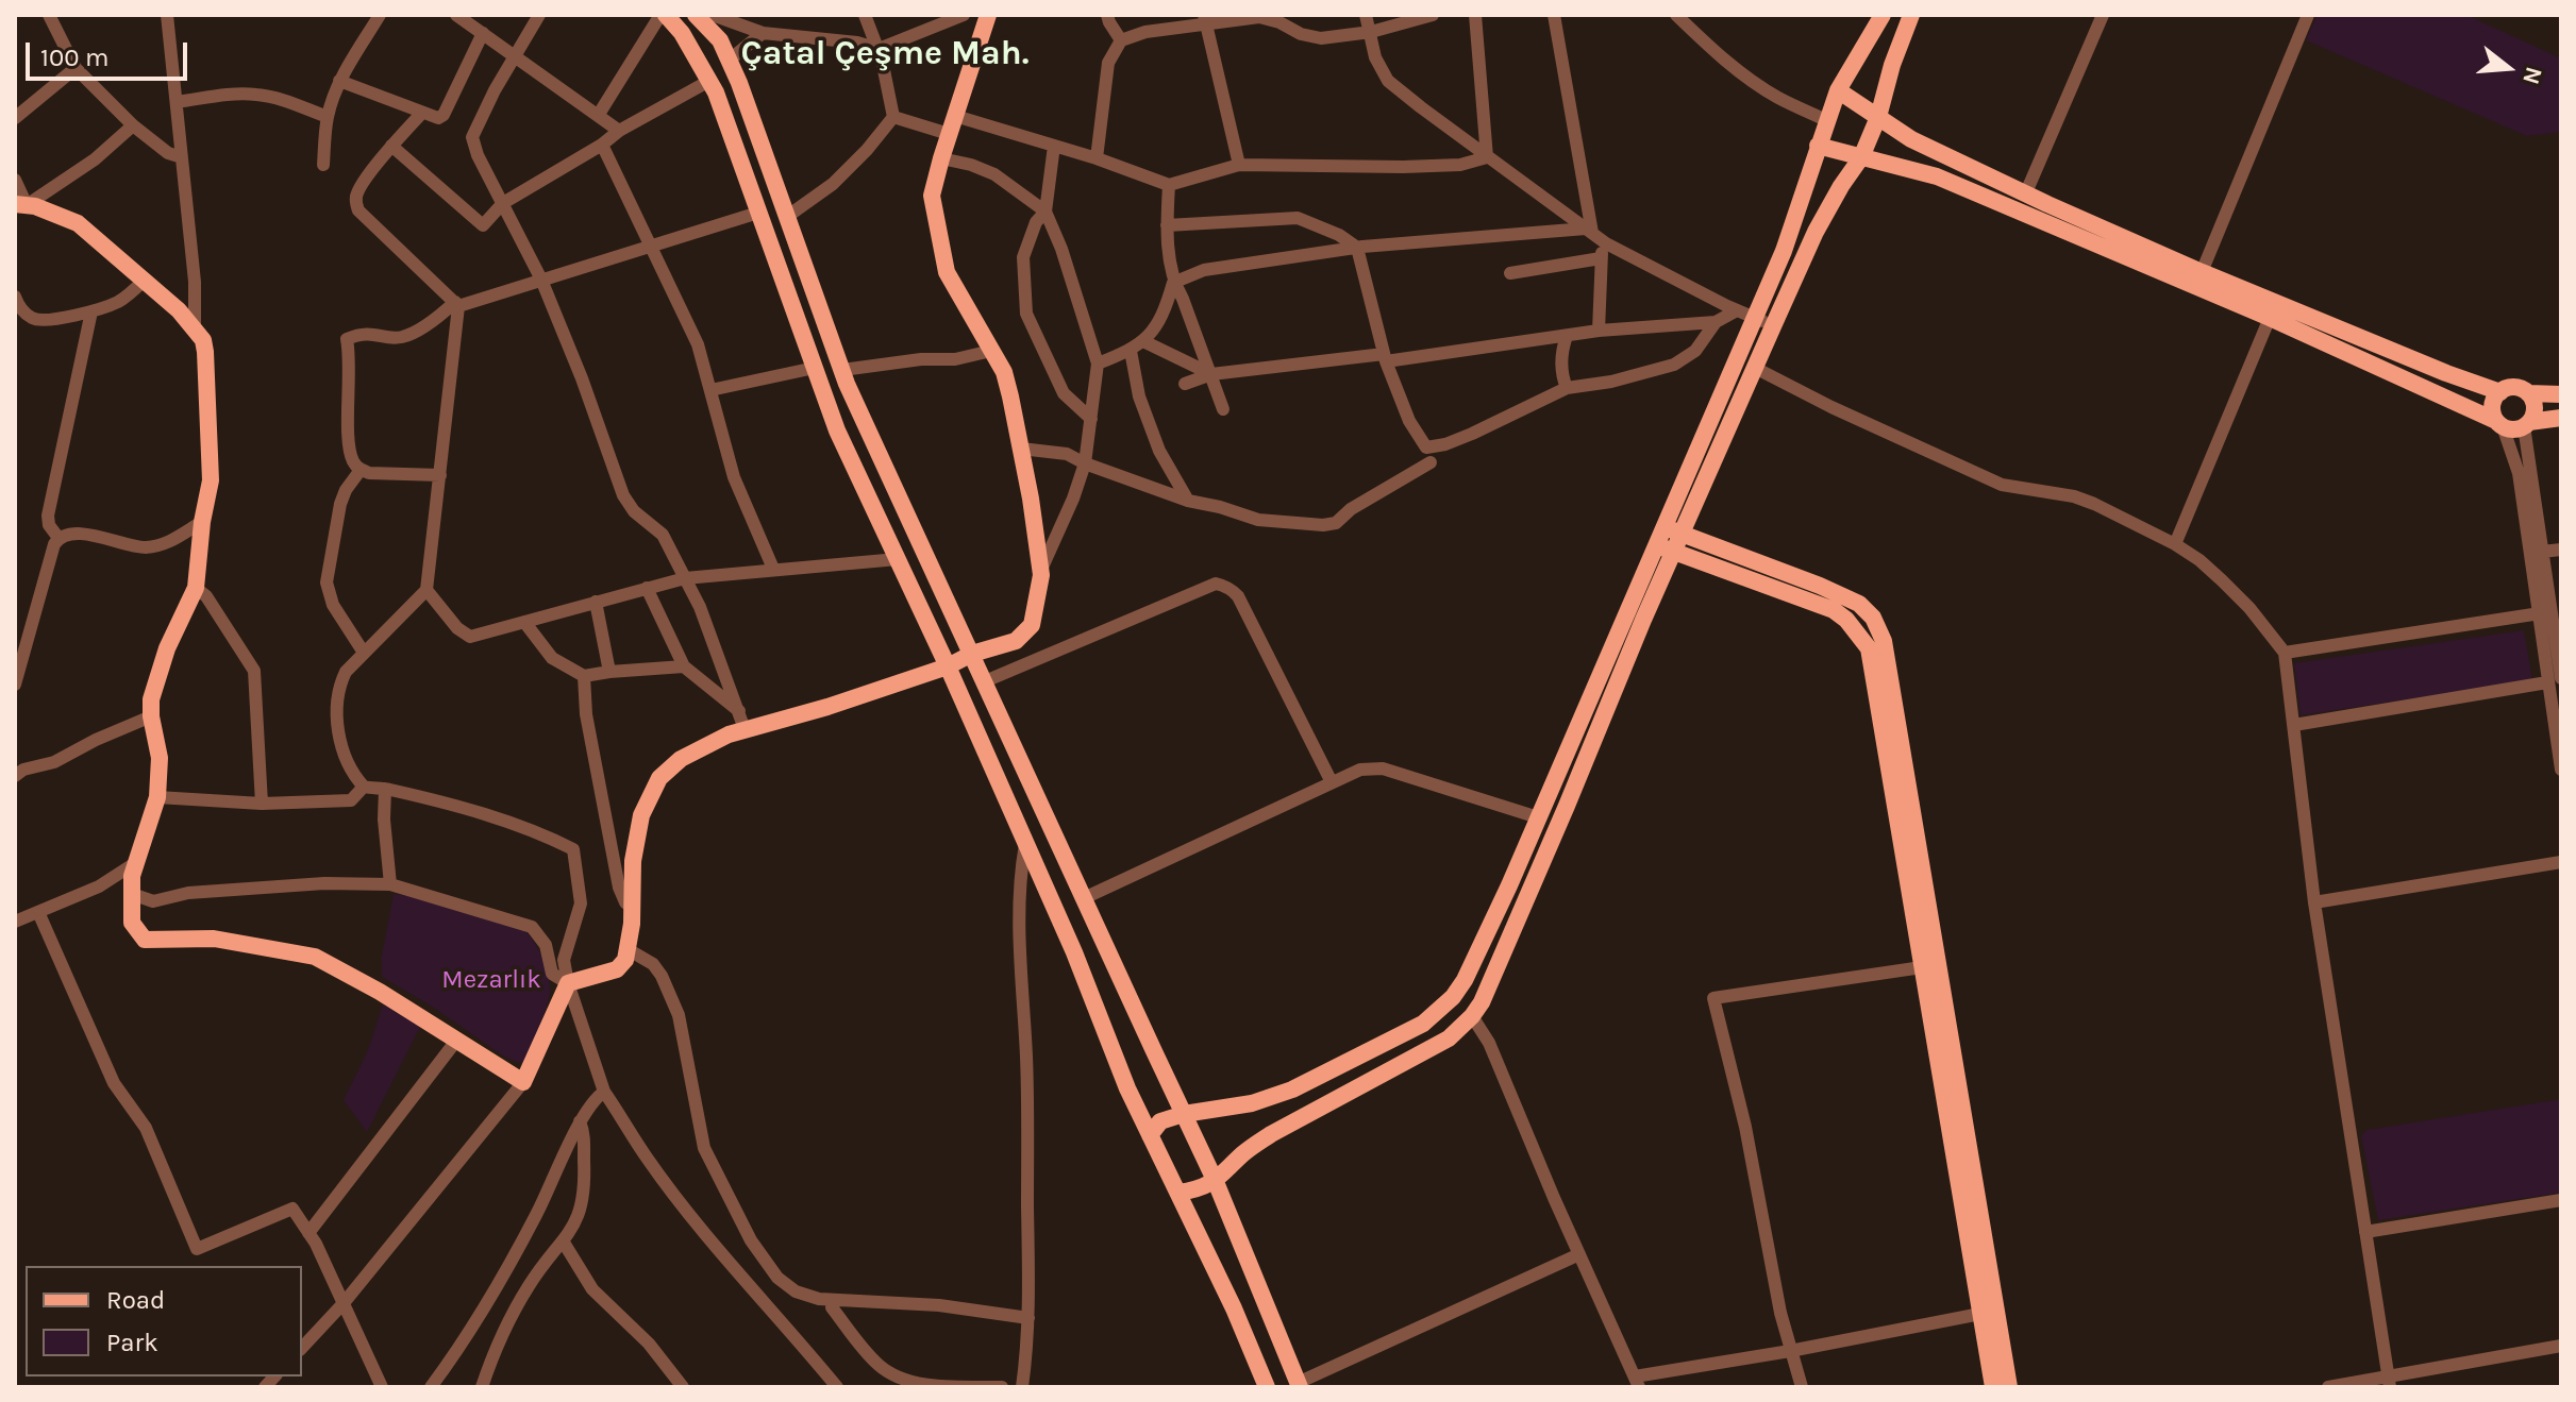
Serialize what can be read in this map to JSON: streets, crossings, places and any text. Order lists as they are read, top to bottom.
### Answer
{
  "districts": ["Çatal Çeşme Mah."],
  "parks": ["Mezarlık"],
  "legend": ["Road", "Park"],
  "scale_bar": "100 m",
  "north": "right"
}
